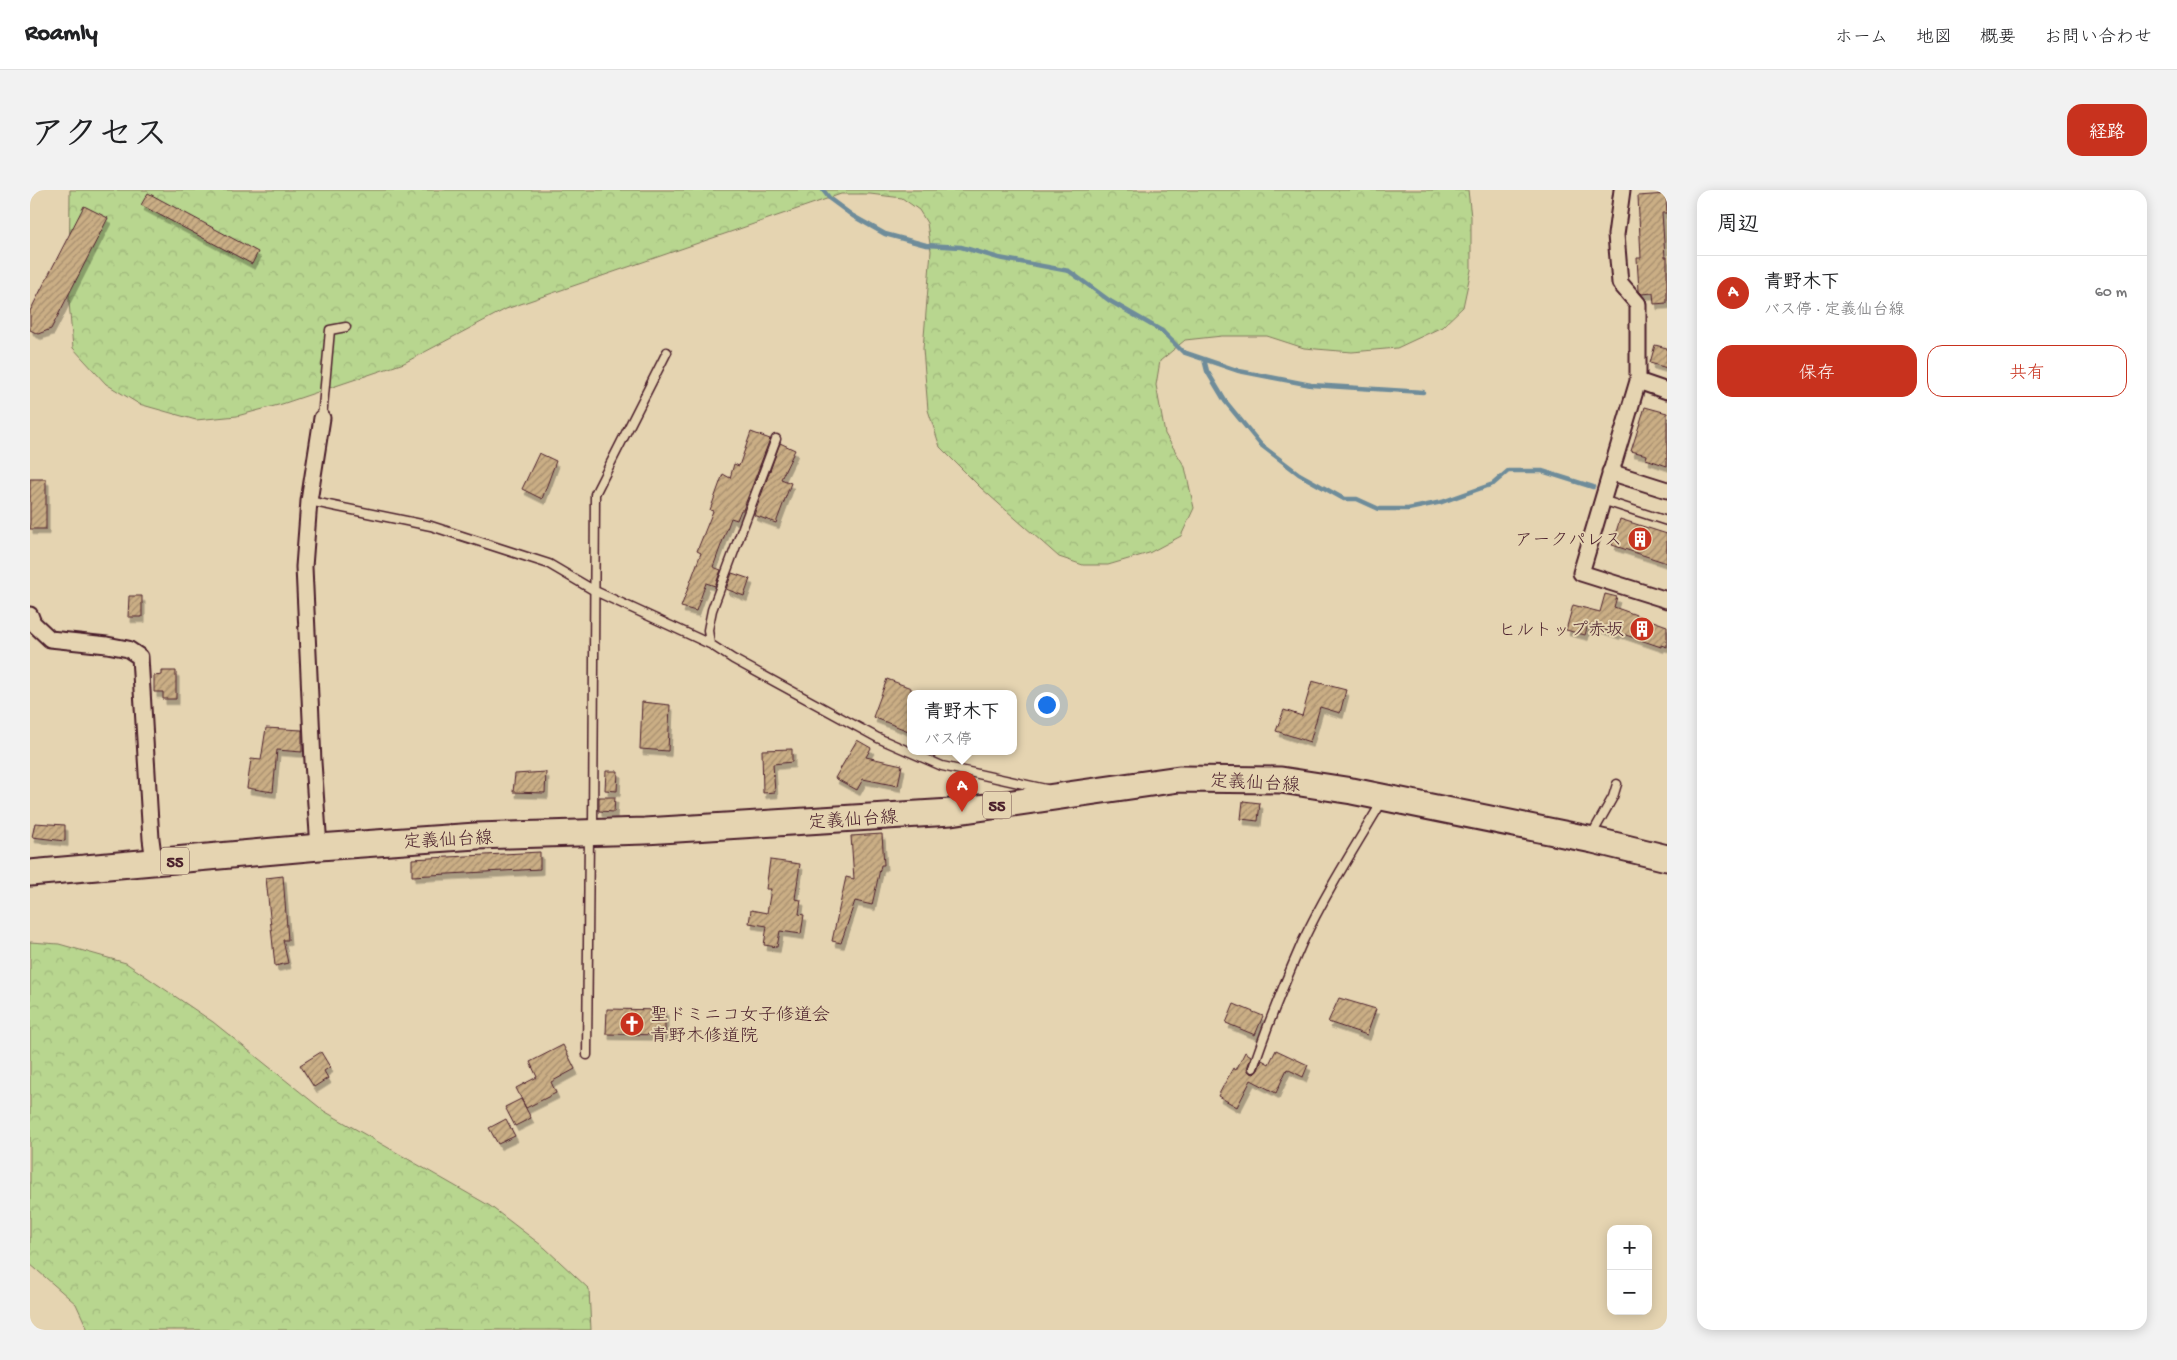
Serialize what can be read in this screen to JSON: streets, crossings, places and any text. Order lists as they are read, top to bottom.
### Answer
{
  "streets": {
    "main road": ["定義仙台線", "55"]
  },
  "places": {
    "building": ["アークパレス", "ヒルトップ赤坂"],
    "church": ["聖ドミニコ女子修道会 青野木修道院"]
  },
  "page": {
    "header": "Roamly",
    "nav": [
      "ホーム",
      "地図",
      "概要",
      "お問い合わせ"
    ],
    "title": "アクセス",
    "buttons": [
      "経路",
      ["保存", "共有"]
    ],
    "heading": "周辺",
    "list": [
      {
        "mark": "A",
        "name": "青野木下",
        "note": "バス停 · 定義仙台線",
        "value": "60 m"
      }
    ],
    "popup": ["青野木下", "バス停"],
    "pins": "A",
    "map_buttons": ["+", "−"]
  }
}
